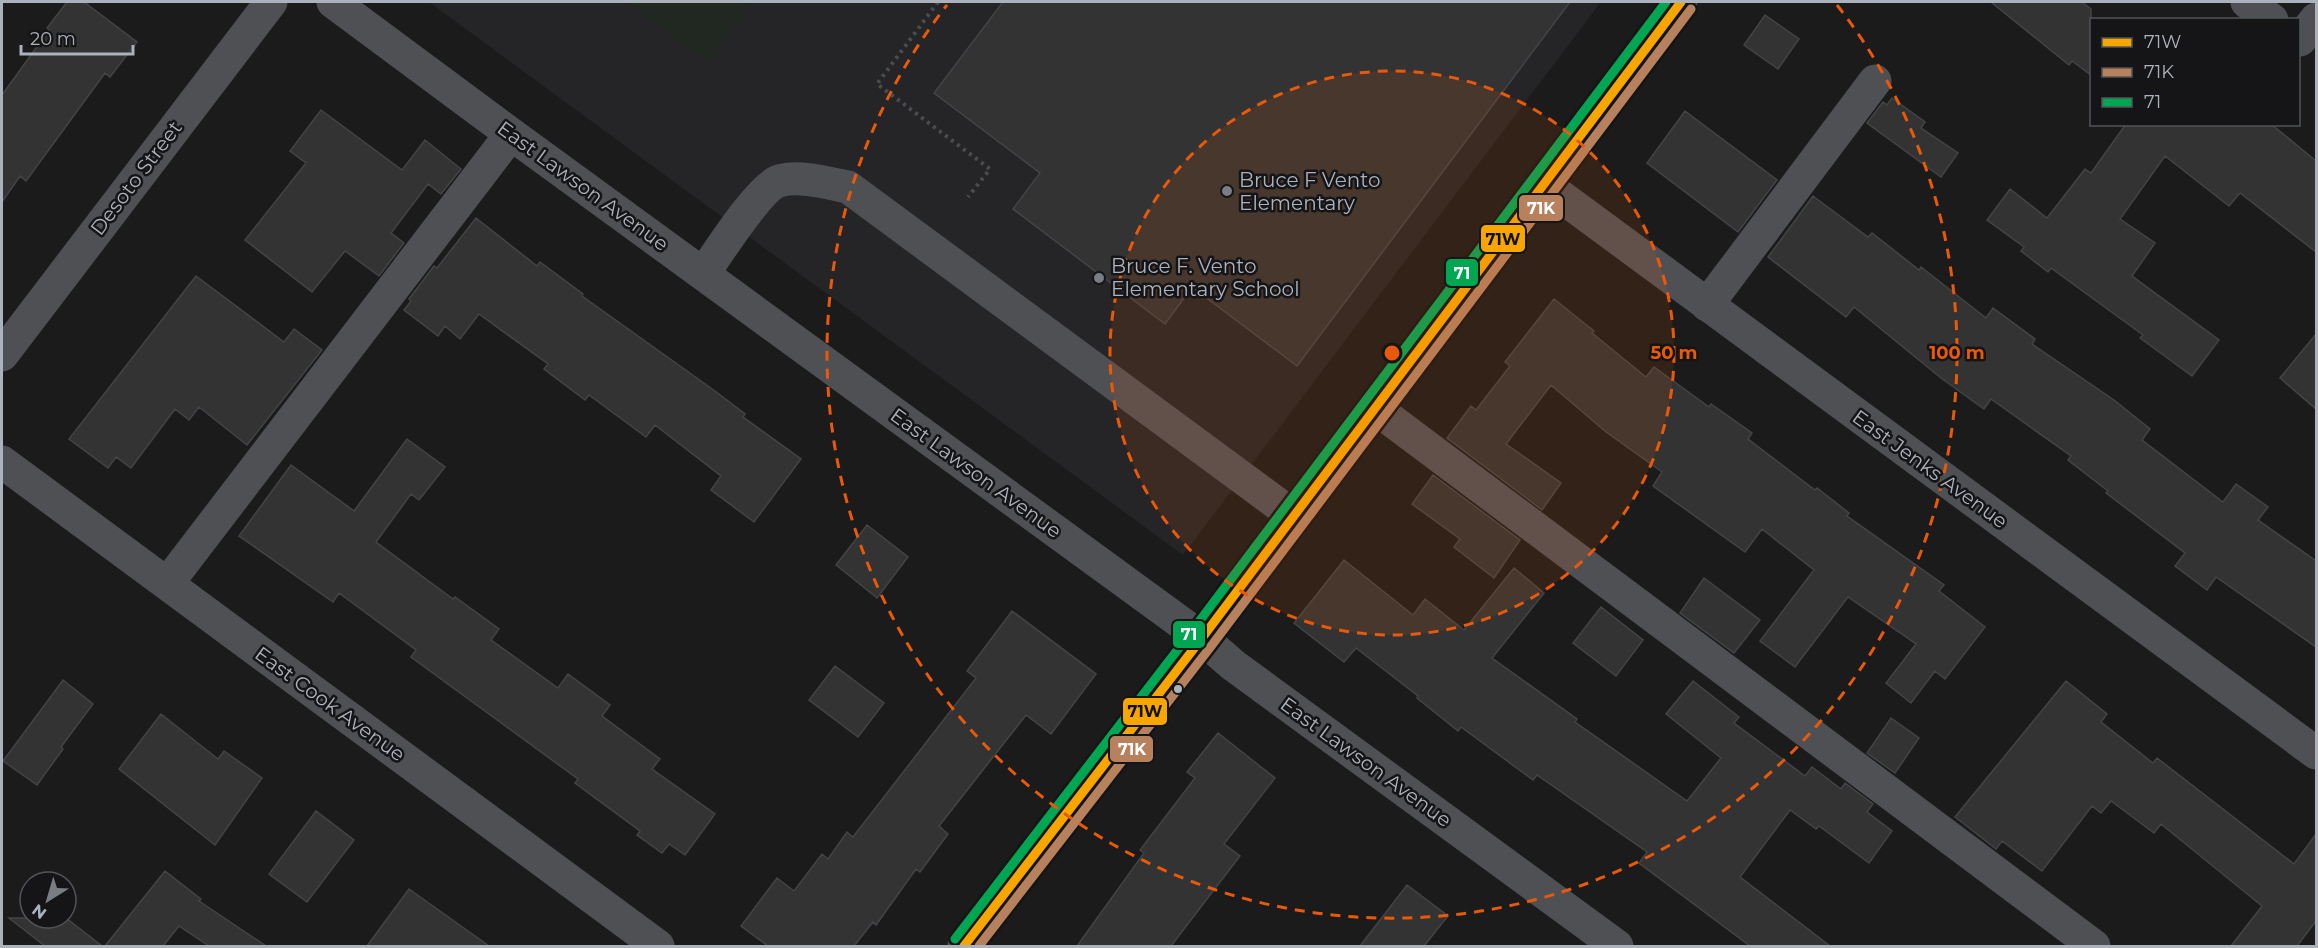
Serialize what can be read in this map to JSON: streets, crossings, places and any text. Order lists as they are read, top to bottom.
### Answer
{
  "streets": {
    "street": [
      "Desoto Street",
      "East Lawson Avenue",
      "East Jenks Avenue",
      "East Cook Avenue"
    ]
  },
  "places": ["Bruce F Vento Elementary", "Bruce F. Vento Elementary School"],
  "lines": ["transit line 71W", "transit line 71", "transit line 71K"],
  "legend": ["71W", "71K", "71"],
  "scale_bar": "20 m",
  "north": "bottom left",
  "rings": ["50 m", "100 m"]
}
